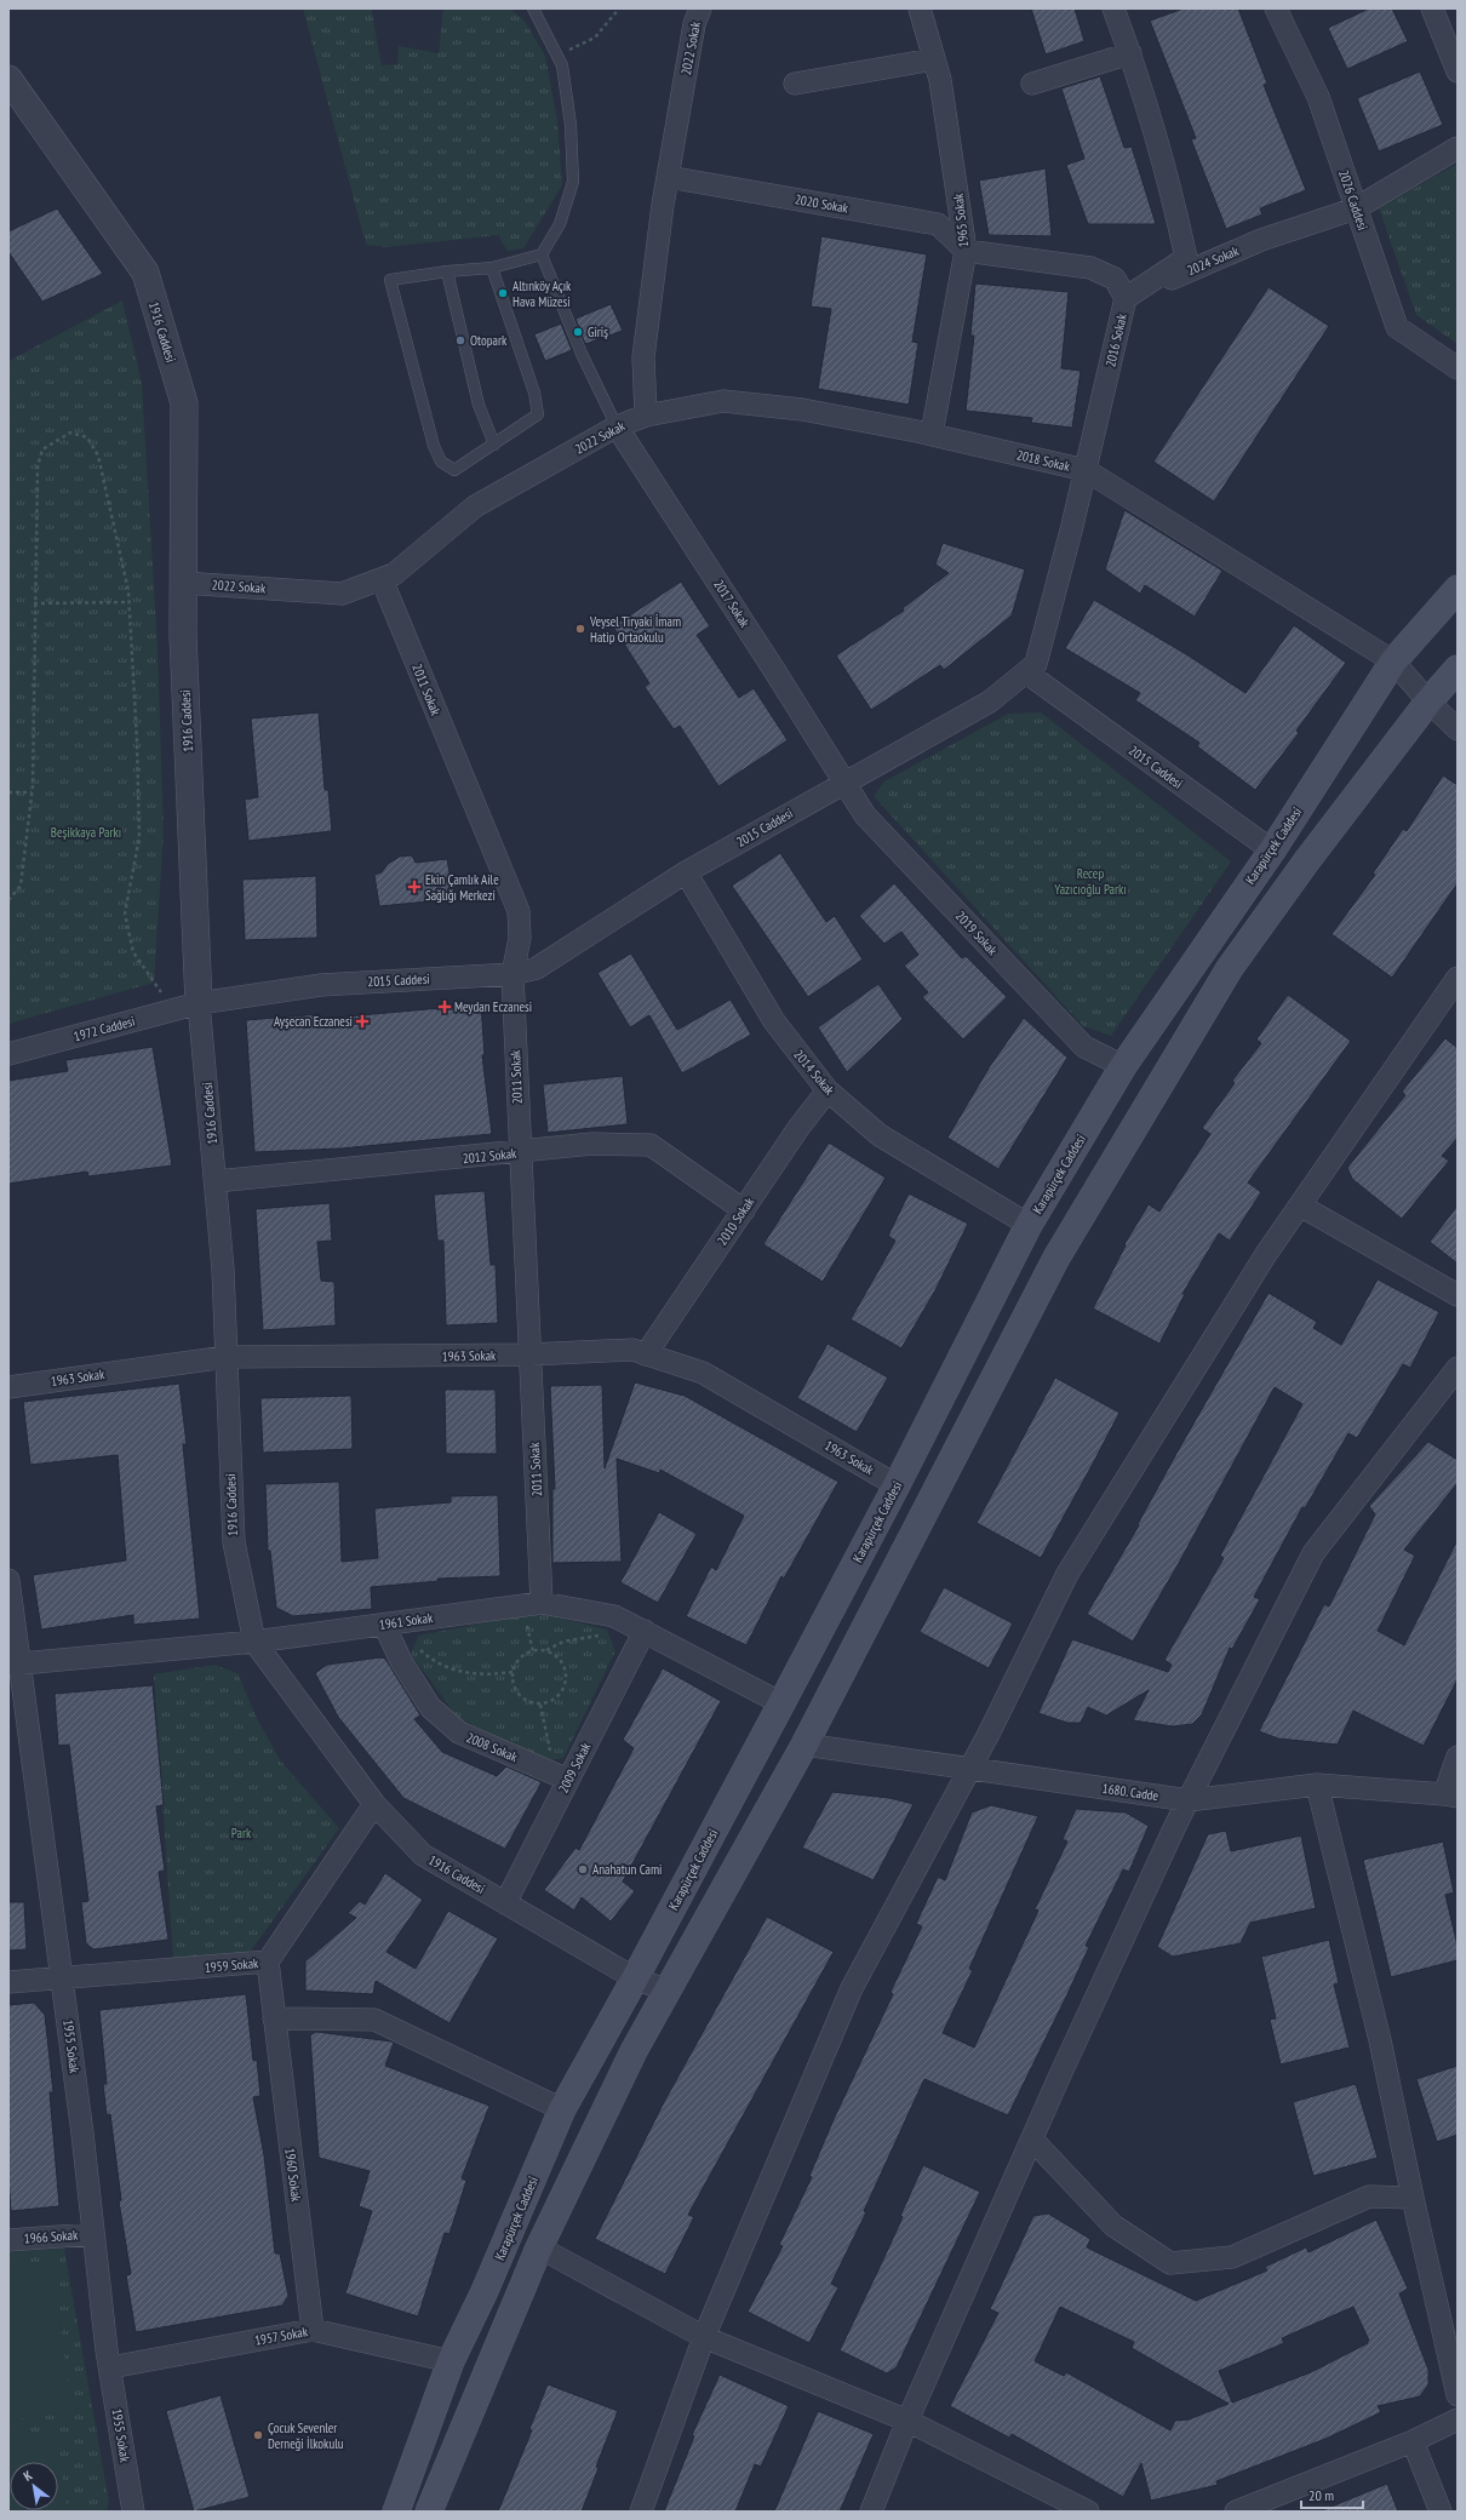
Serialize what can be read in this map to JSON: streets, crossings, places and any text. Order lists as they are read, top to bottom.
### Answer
{
  "streets": {
    "main road": ["Karapürçek Caddesi"],
    "street": [
      "2022 Sokak",
      "2026 Caddesi",
      "2020 Sokak",
      "1965 Sokak",
      "2024 Sokak",
      "1916 Caddesi",
      "2016 Sokak",
      "2018 Sokak",
      "2017 Sokak",
      "2011 Sokak",
      "2015 Caddesi",
      "2019 Sokak",
      "1972 Caddesi",
      "2014 Sokak",
      "2012 Sokak",
      "2010 Sokak",
      "1963 Sokak",
      "1961 Sokak",
      "2008 Sokak",
      "2009 Sokak",
      "1680. Cadde",
      "1959 Sokak",
      "1955 Sokak",
      "1960 Sokak",
      "1966 Sokak",
      "1957 Sokak"
    ]
  },
  "crossings": [
    ["2022 Sokak", "2020 Sokak"],
    ["2022 Sokak", "1916 Caddesi"],
    ["2022 Sokak", "2018 Sokak"],
    ["2022 Sokak", "2017 Sokak"],
    ["2022 Sokak", "2011 Sokak"],
    ["2026 Caddesi", "2024 Sokak"],
    ["2020 Sokak", "1965 Sokak"],
    ["1965 Sokak", "2018 Sokak"],
    ["2024 Sokak", "2016 Sokak"],
    ["1916 Caddesi", "2015 Caddesi"],
    ["1916 Caddesi", "Karapürçek Caddesi"],
    ["1916 Caddesi", "1972 Caddesi"],
    ["1916 Caddesi", "2012 Sokak"],
    ["1916 Caddesi", "1963 Sokak"],
    ["1916 Caddesi", "1961 Sokak"],
    ["1916 Caddesi", "2009 Sokak"],
    ["1916 Caddesi", "1959 Sokak"],
    ["2016 Sokak", "2018 Sokak"],
    ["2016 Sokak", "2015 Caddesi"],
    ["2018 Sokak", "Karapürçek Caddesi"],
    ["2017 Sokak", "2015 Caddesi"],
    ["2017 Sokak", "2019 Sokak"],
    ["2011 Sokak", "2015 Caddesi"],
    ["2011 Sokak", "2012 Sokak"],
    ["2011 Sokak", "1963 Sokak"],
    ["2011 Sokak", "1961 Sokak"],
    ["2015 Caddesi", "Karapürçek Caddesi"],
    ["2015 Caddesi", "2019 Sokak"],
    ["2015 Caddesi", "1972 Caddesi"],
    ["2015 Caddesi", "2014 Sokak"],
    ["Karapürçek Caddesi", "2019 Sokak"],
    ["Karapürçek Caddesi", "2014 Sokak"],
    ["Karapürçek Caddesi", "1963 Sokak"],
    ["Karapürçek Caddesi", "1961 Sokak"],
    ["Karapürçek Caddesi", "1957 Sokak"],
    ["2014 Sokak", "2010 Sokak"],
    ["2012 Sokak", "2010 Sokak"],
    ["2010 Sokak", "1963 Sokak"],
    ["1961 Sokak", "2008 Sokak"],
    ["1961 Sokak", "2009 Sokak"],
    ["1961 Sokak", "1955 Sokak"],
    ["2008 Sokak", "2009 Sokak"],
    ["1959 Sokak", "1955 Sokak"],
    ["1959 Sokak", "1960 Sokak"],
    ["1955 Sokak", "1966 Sokak"],
    ["1955 Sokak", "1957 Sokak"],
    ["1960 Sokak", "1957 Sokak"]
  ],
  "parks": ["Beşikkaya Parkı", "Recep Yazıcıoğlu Parkı", "Park"],
  "places": {
    "other": [
      "Altınköy Açık Hava Müzesi",
      "Giriş",
      "Otopark",
      "Veysel Tiryaki İmam Hatip Ortaokulu",
      "Anahatun Cami",
      "Çocuk Sevenler Derneği İlkokulu"
    ],
    "health": ["Ekin Çamlık Aile Sağlığı Merkezi", "Meydan Eczanesi", "Ayşecan Eczanesi"]
  },
  "scale_bar": "20 m",
  "north": "top left"
}
